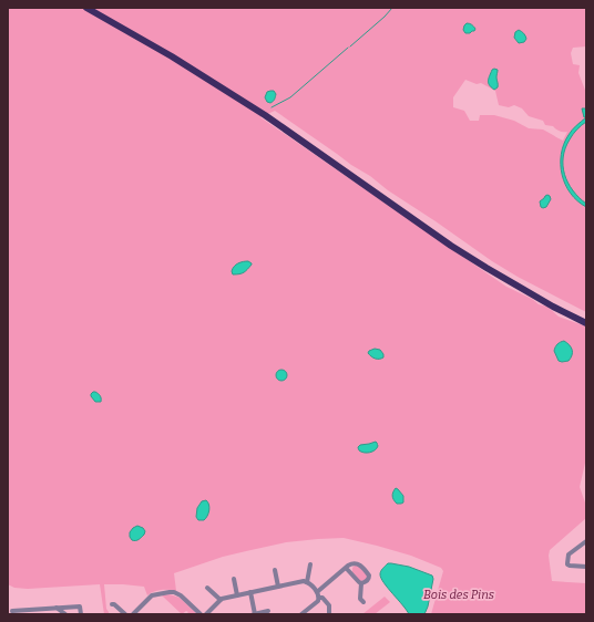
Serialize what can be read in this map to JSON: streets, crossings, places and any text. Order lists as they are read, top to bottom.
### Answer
{
  "parks": ["Bois des Pins"]
}
